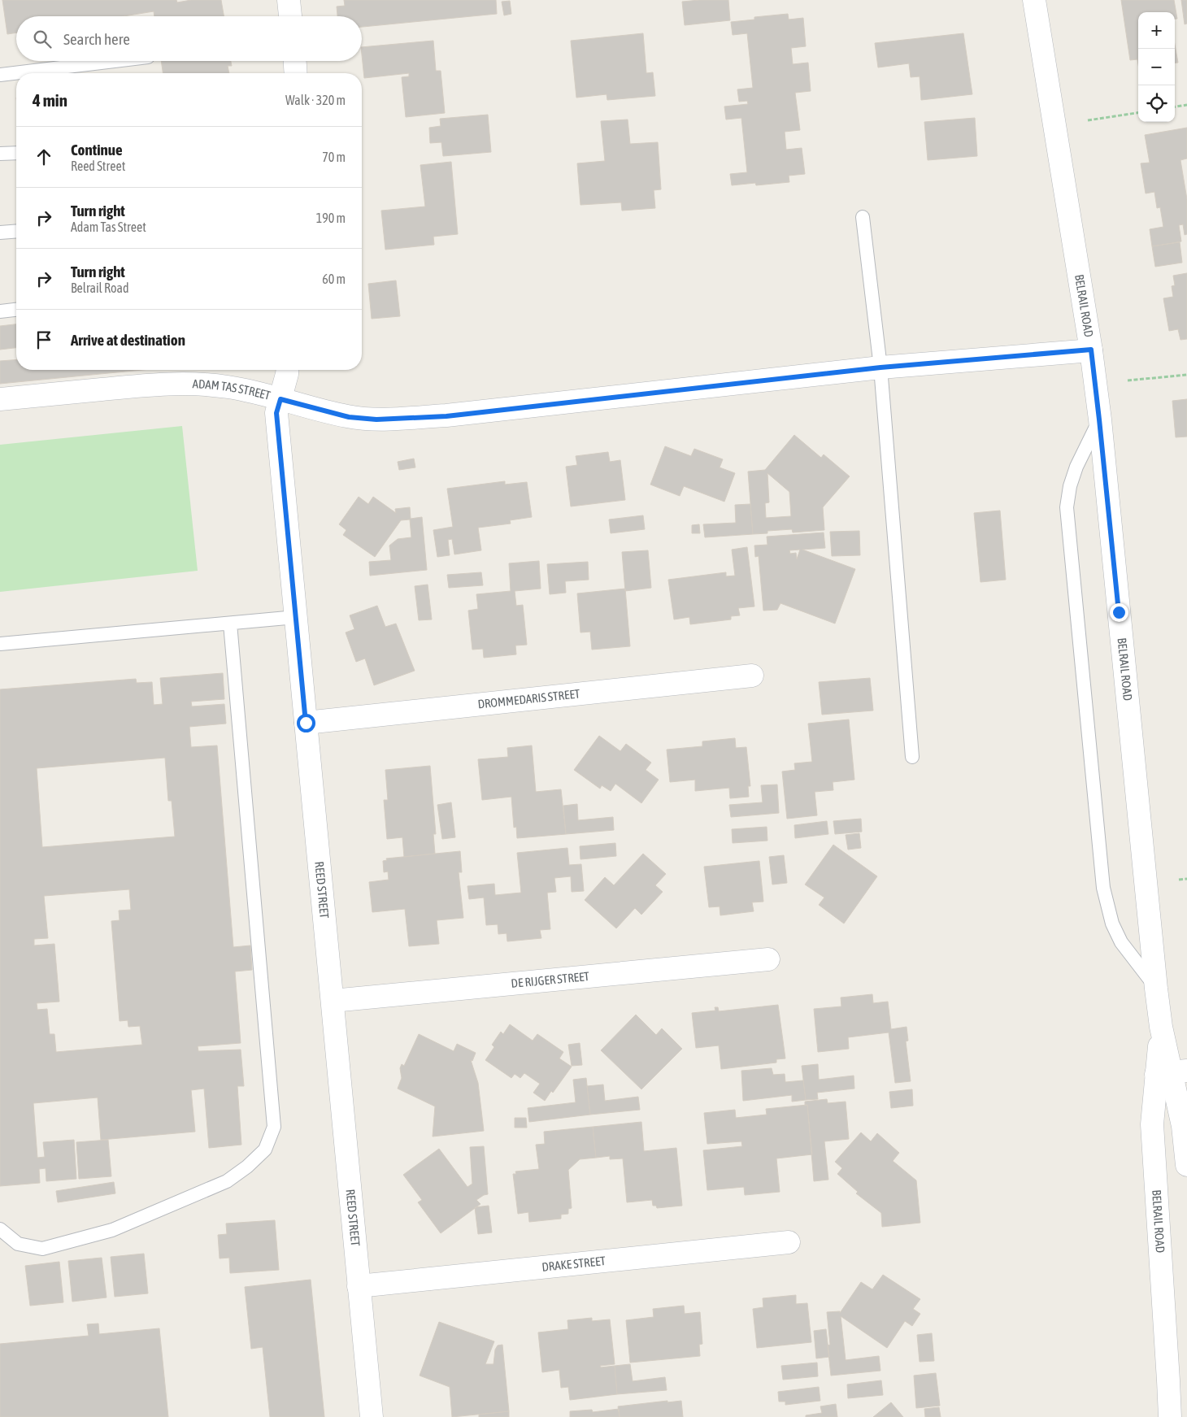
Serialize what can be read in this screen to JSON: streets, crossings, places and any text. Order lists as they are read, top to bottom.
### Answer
{
  "streets": {
    "street": [
      "BELRAIL ROAD",
      "ADAM TAS STREET",
      "DROMMEDARIS STREET",
      "REED STREET",
      "DE RIJGER STREET",
      "DRAKE STREET"
    ]
  },
  "crossings": [
    ["BELRAIL ROAD", "ADAM TAS STREET"],
    ["ADAM TAS STREET", "REED STREET"],
    ["DROMMEDARIS STREET", "REED STREET"],
    ["REED STREET", "DE RIJGER STREET"],
    ["REED STREET", "DRAKE STREET"]
  ],
  "page": {
    "map_buttons": ["+", "−"],
    "search": "Search here",
    "heading": ["4 min", "Walk · 320 m"],
    "list": [
      ["Continue", "Reed Street", "70 m"],
      ["Turn right", "Adam Tas Street", "190 m"],
      ["Turn right", "Belrail Road", "60 m"],
      "Arrive at destination"
    ]
  }
}
